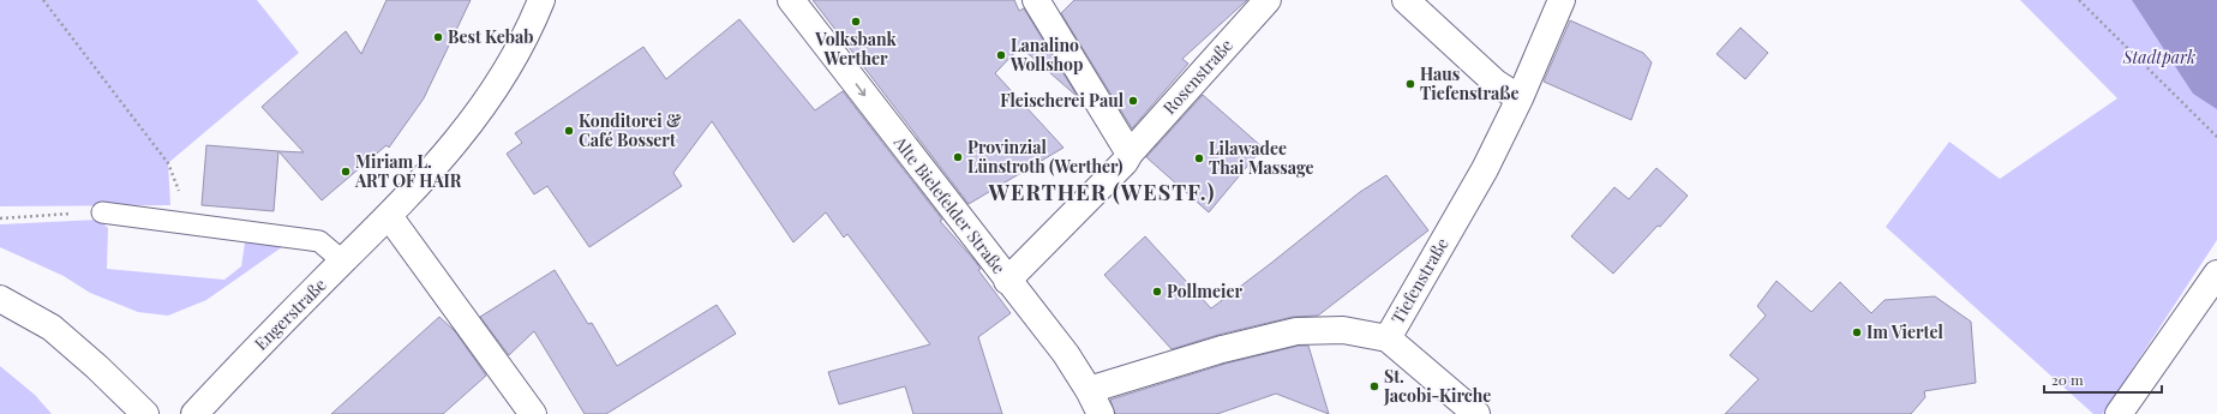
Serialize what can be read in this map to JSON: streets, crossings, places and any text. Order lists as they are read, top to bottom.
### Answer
{
  "streets": {
    "street": [
      "Rosenstraße",
      "Alte Bielefelder Straße",
      "Tiefenstraße",
      "Engerstraße"
    ]
  },
  "crossings": [
    ["Rosenstraße", "Alte Bielefelder Straße"],
    ["Alte Bielefelder Straße", "Tiefenstraße"]
  ],
  "districts": ["WERTHER (WESTF.)"],
  "parks": ["Stadtpark"],
  "places": [
    "Volksbank Werther",
    "Best Kebab",
    "Lanalino Wollshop",
    "Haus Tiefenstraße",
    "Fleischerei Paul",
    "Konditorei & Café Bossert",
    "Provinzial Lünstroth (Werther)",
    "Lilawadee Thai Massage",
    "Miriam L. ART OF HAIR",
    "Pollmeier",
    "Im Viertel",
    "St. Jacobi-Kirche"
  ],
  "scale_bar": "20 m"
}
